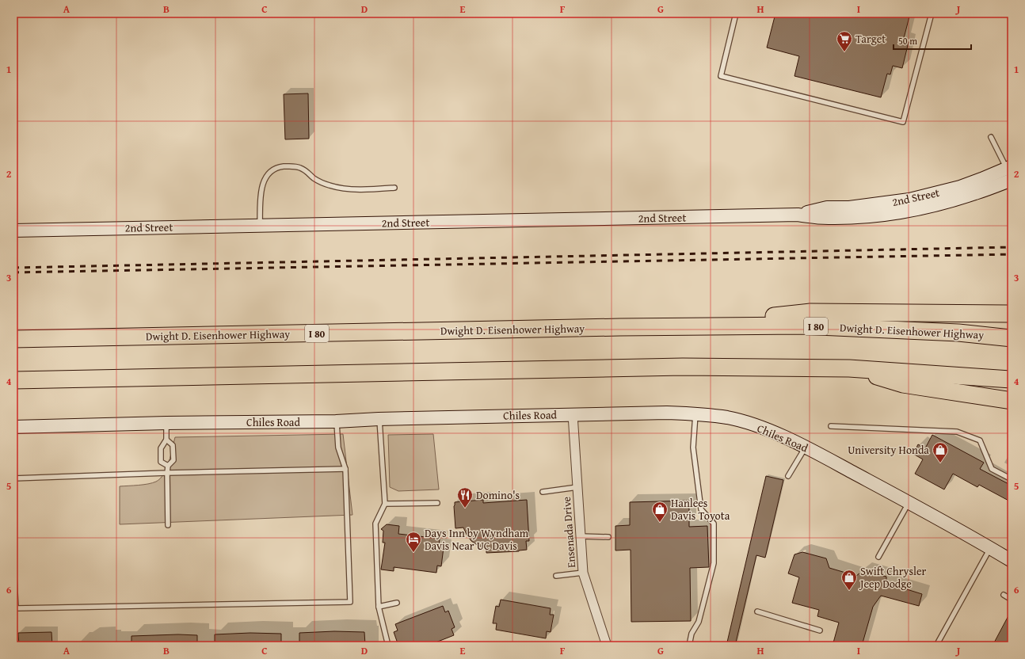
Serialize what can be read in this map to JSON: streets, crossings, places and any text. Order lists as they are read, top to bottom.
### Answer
{
  "streets": {
    "highway": ["I 80", "Dwight D. Eisenhower Highway"],
    "street": ["2nd Street", "Chiles Road", "Ensenada Drive"]
  },
  "crossings": [
    ["Chiles Road", "Ensenada Drive"]
  ],
  "places": {
    "supermarket": ["Target"],
    "shop": ["University Honda", "Hanlees Davis Toyota", "Swift Chrysler Jeep Dodge"],
    "restaurant": ["Domino's"],
    "hotel": ["Days Inn by Wyndham Davis Near UC Davis"]
  },
  "scale_bar": "50 m",
  "grid": {
    "columns": [
      "A",
      "B",
      "C",
      "D",
      "E",
      "F",
      "G",
      "H",
      "I",
      "J"
    ],
    "rows": [
      "1",
      "2",
      "3",
      "4",
      "5",
      "6"
    ]
  }
}
